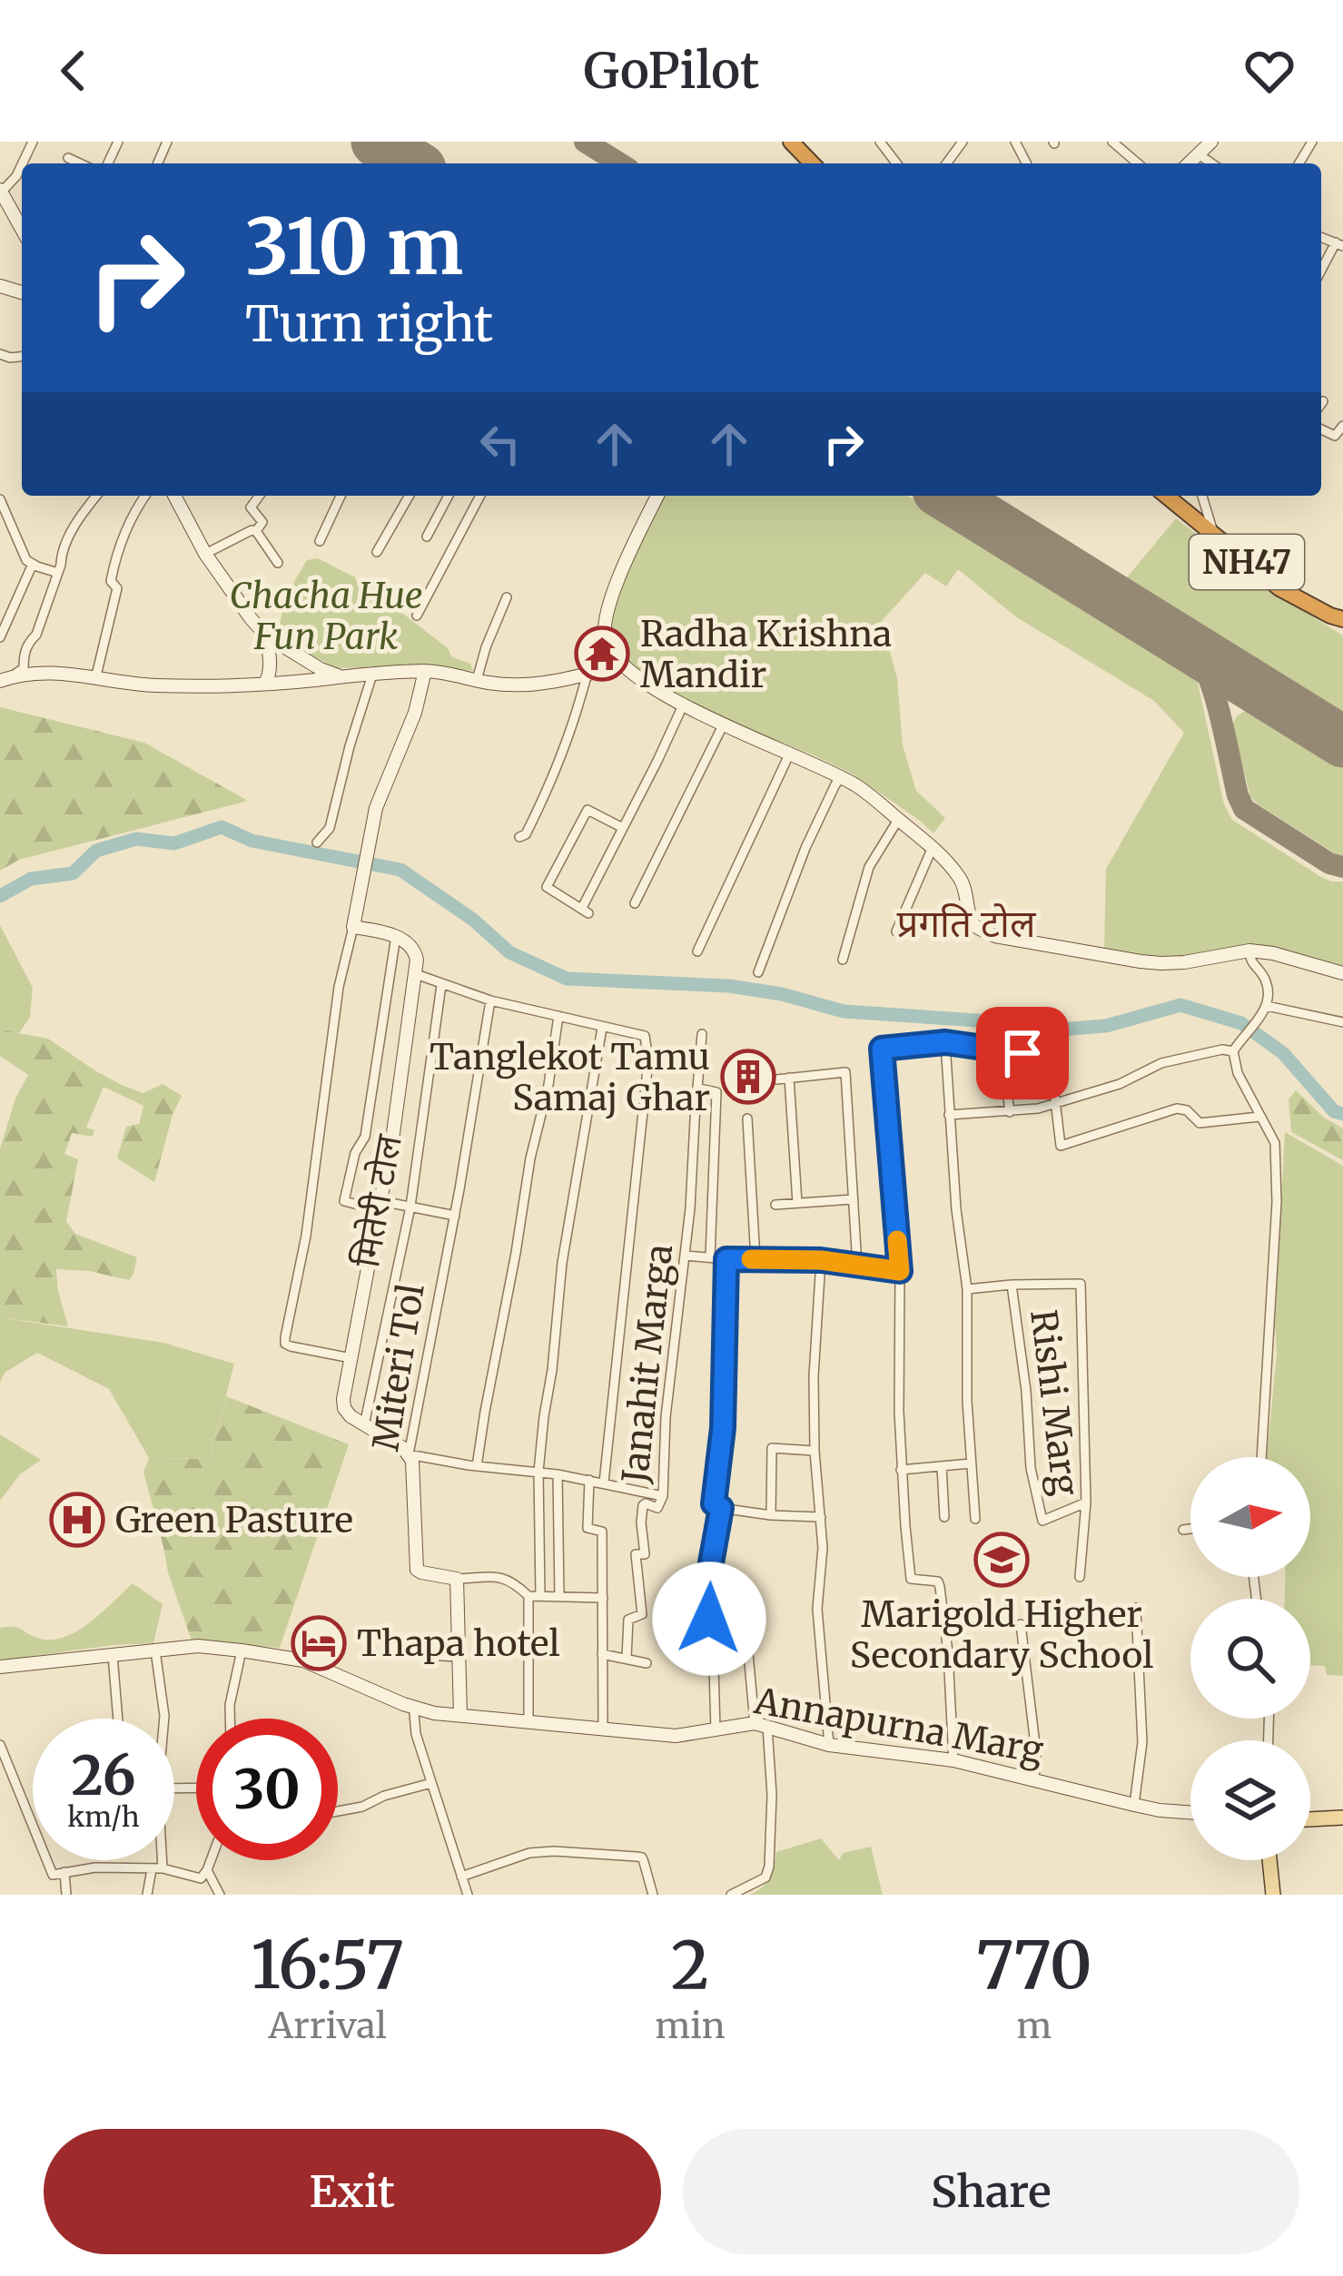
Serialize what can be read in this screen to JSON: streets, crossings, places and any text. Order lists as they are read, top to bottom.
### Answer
{
  "streets": {
    "highway": ["NH47"],
    "main road": ["मितेरी टोल", "Miteri Tol", "Annapurna Marg"],
    "street": ["Janahit Marga", "Rishi Marg"]
  },
  "districts": ["प्रगति टोल"],
  "parks": ["Chacha Hue Fun Park"],
  "places": {
    "temple": ["Radha Krishna Mandir"],
    "building": ["Tanglekot Tamu Samaj Ghar"],
    "hospital": ["Green Pasture"],
    "school or university": ["Marigold Higher Secondary School"],
    "hotel": ["Thapa hotel"]
  },
  "north": "right",
  "page": {
    "header": "GoPilot",
    "turn": ["310 m", "Turn right"],
    "speed": "26 km/h",
    "limit": "30",
    "eta": [
      "16:57",
      "Arrival",
      "2",
      "min",
      "770",
      "m"
    ],
    "buttons": ["Exit", "Share"]
  }
}
